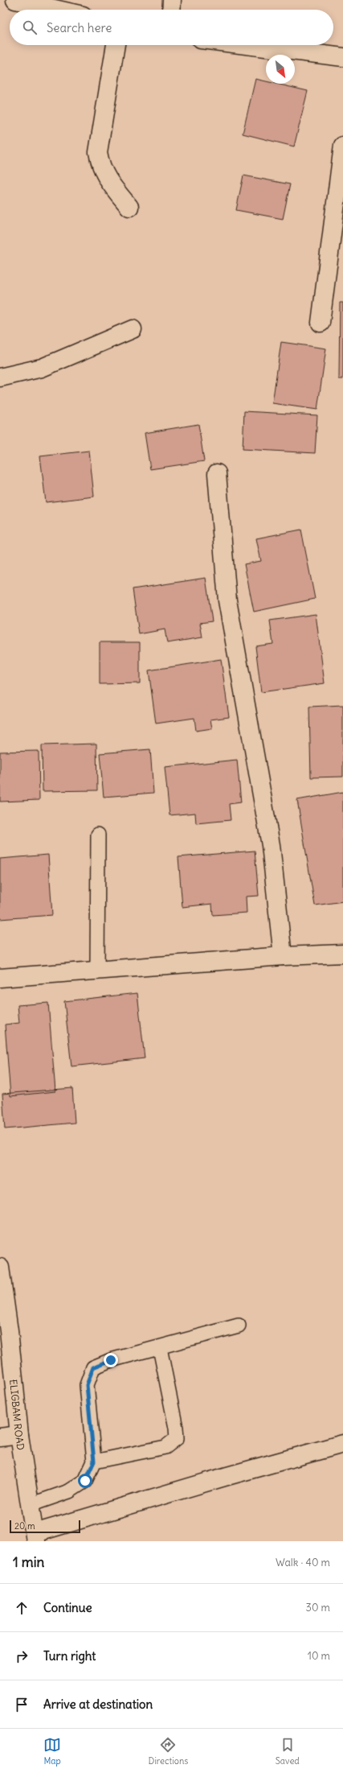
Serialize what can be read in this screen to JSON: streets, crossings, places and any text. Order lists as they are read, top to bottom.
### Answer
{
  "streets": {
    "street": ["ELIGBAM ROAD"]
  },
  "scale_bar": "20 m",
  "north": "bottom right",
  "page": {
    "search": "Search here",
    "scale": "20 m",
    "heading": ["1 min", "Walk · 40 m"],
    "list": [
      ["Continue", "30 m"],
      ["Turn right", "10 m"],
      "Arrive at destination"
    ],
    "nav": ["Map", "Directions", "Saved"]
  }
}
